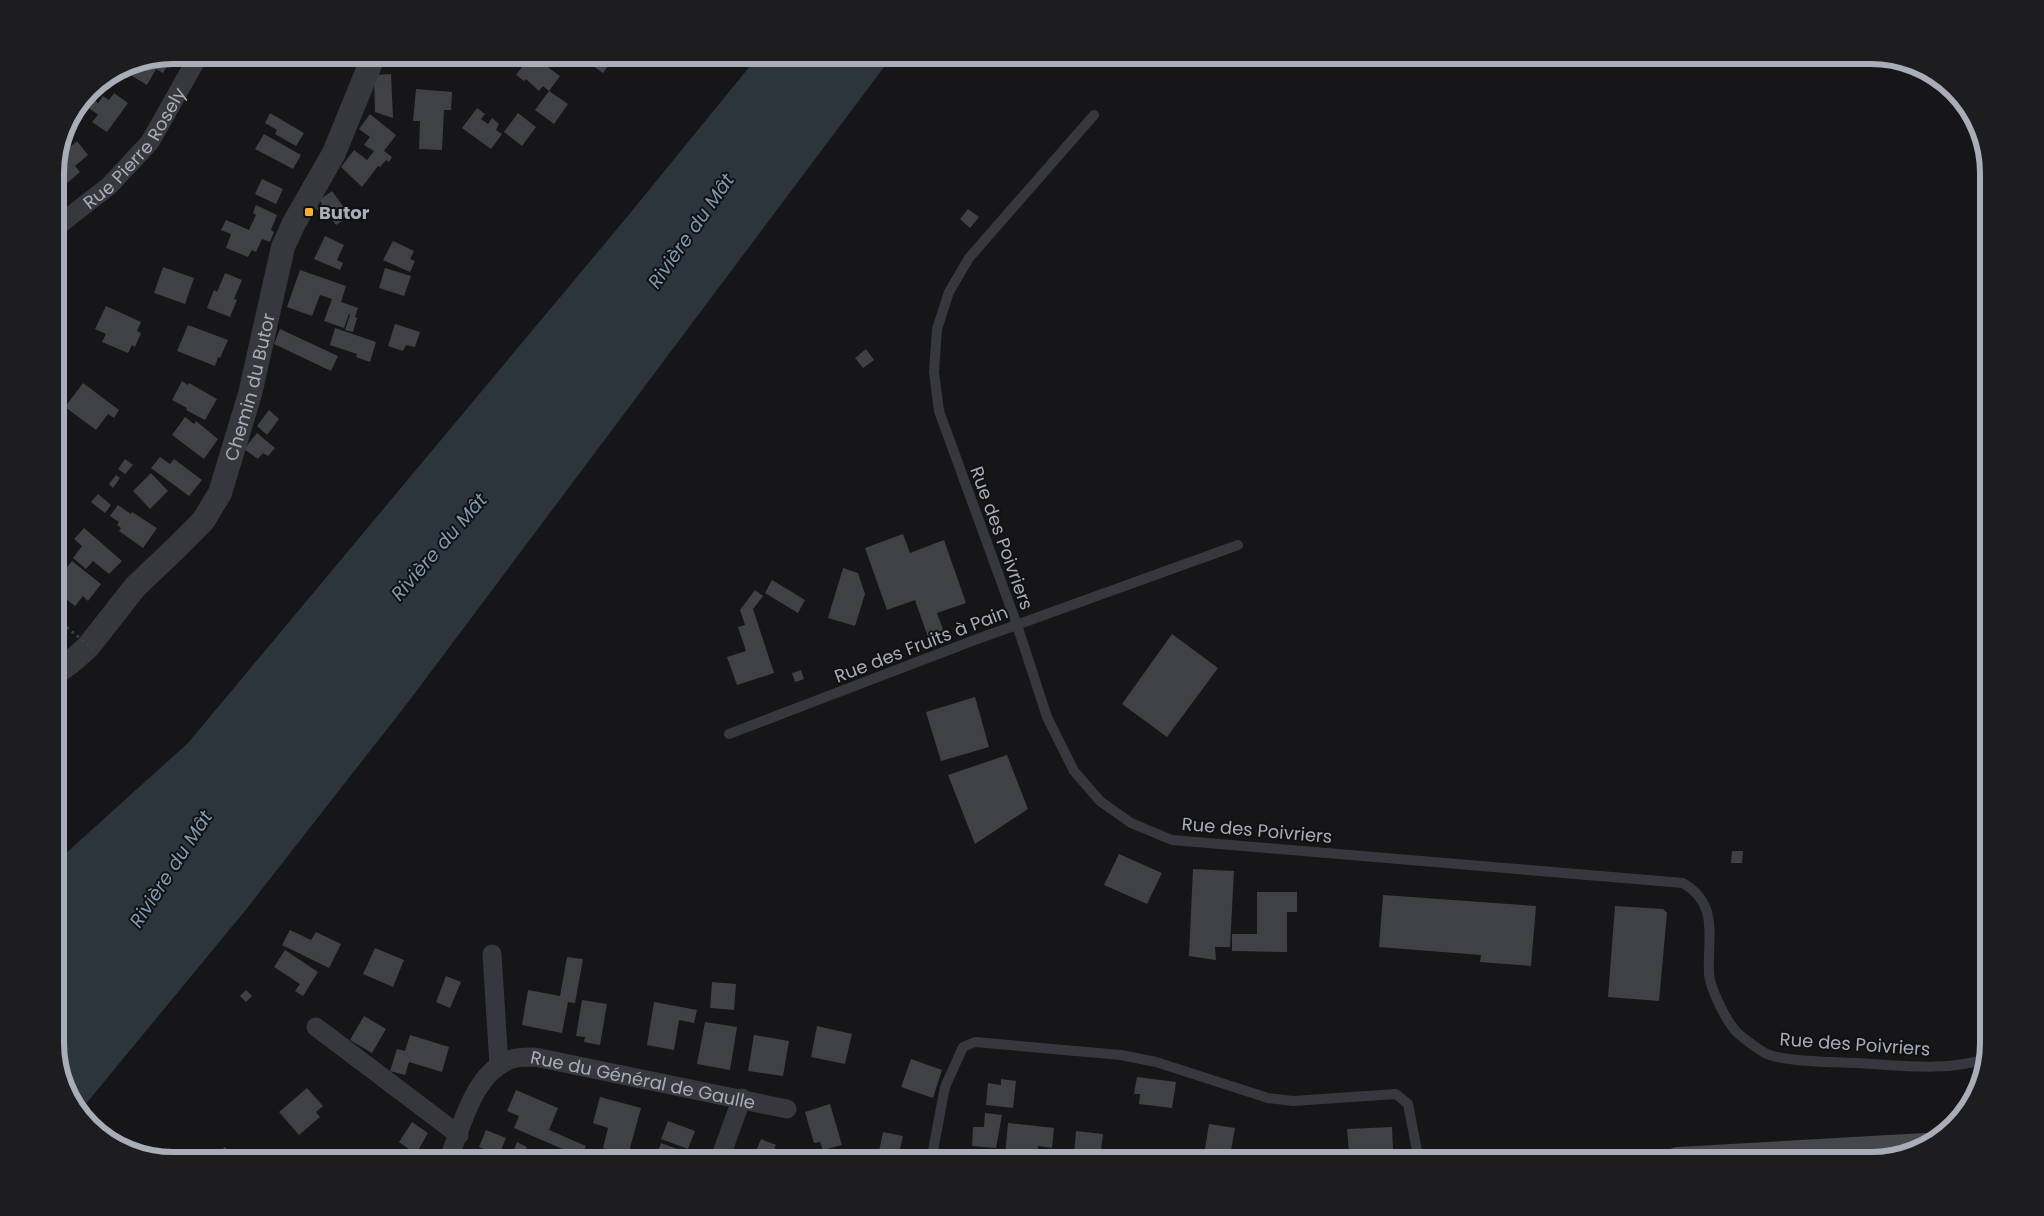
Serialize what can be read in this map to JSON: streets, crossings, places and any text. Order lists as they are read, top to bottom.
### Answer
{
  "streets": {
    "street": ["Rue Pierre Rosely", "Chemin du Butor", "Rue du Général de Gaulle"],
    "lane": ["Rue des Poivriers", "Rue des Fruits à Pain"]
  },
  "crossings": [
    ["Rue des Poivriers", "Rue des Fruits à Pain"]
  ],
  "water": ["Rivière du Mât"],
  "places": {
    "transit": ["Butor"]
  }
}
